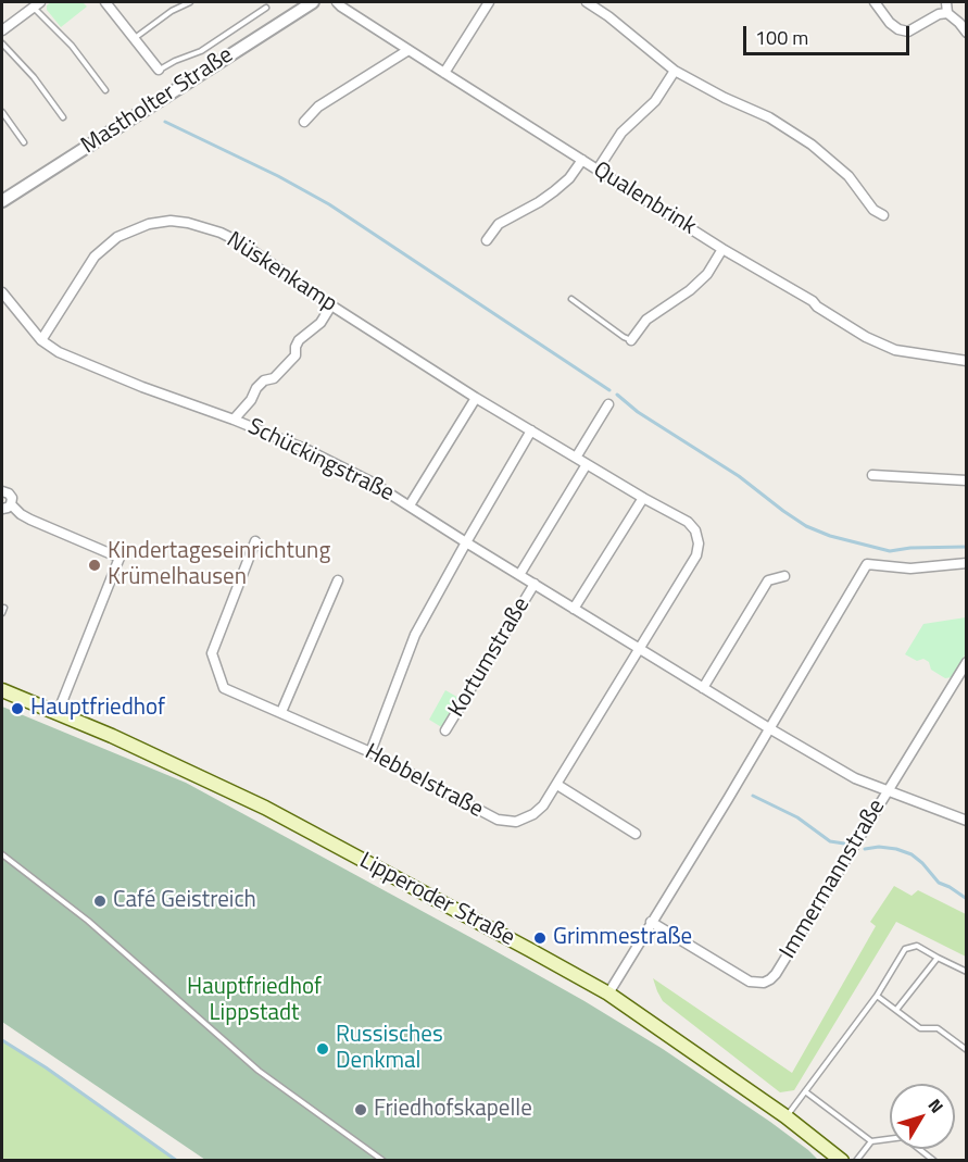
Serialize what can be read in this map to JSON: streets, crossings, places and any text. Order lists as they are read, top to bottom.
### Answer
{
  "streets": {
    "main road": ["Lipperoder Straße"],
    "street": [
      "Mastholter Straße",
      "Qualenbrink",
      "Nüskenkamp",
      "Schückingstraße",
      "Kortumstraße",
      "Hebbelstraße",
      "Immermannstraße"
    ]
  },
  "crossings": [
    ["Nüskenkamp", "Schückingstraße"],
    ["Nüskenkamp", "Hebbelstraße"],
    ["Schückingstraße", "Kortumstraße"],
    ["Schückingstraße", "Hebbelstraße"],
    ["Schückingstraße", "Immermannstraße"]
  ],
  "parks": ["Hauptfriedhof Lippstadt"],
  "places": [
    "Kindertageseinrichtung Krümelhausen",
    "Hauptfriedhof",
    "Café Geistreich",
    "Grimmestraße",
    "Russisches Denkmal",
    "Friedhofskapelle"
  ],
  "scale_bar": "100 m",
  "north": "top right"
}
